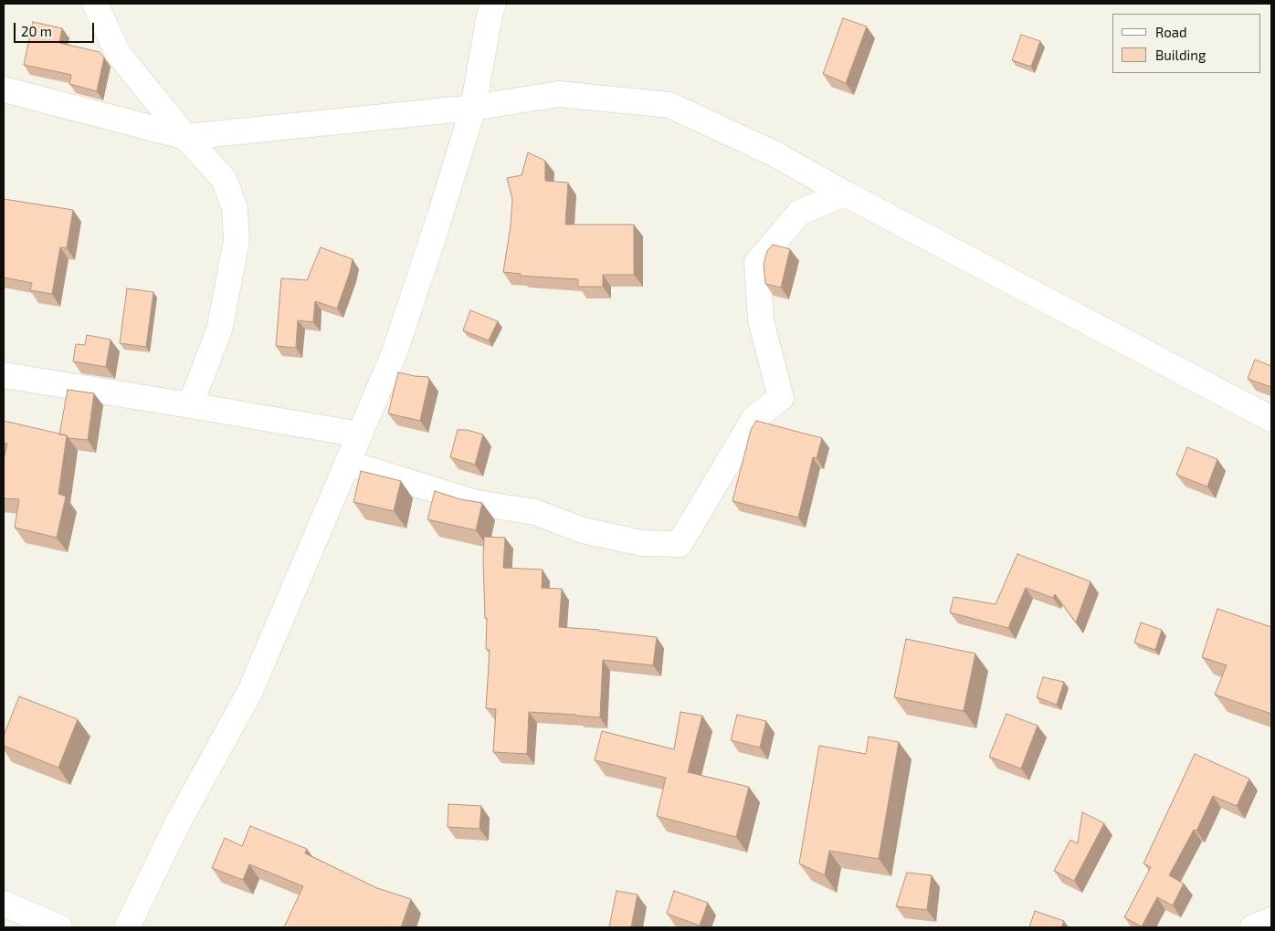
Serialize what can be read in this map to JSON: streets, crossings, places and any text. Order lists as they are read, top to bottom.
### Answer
{
  "legend": ["Road", "Building"],
  "scale_bar": "20 m"
}
